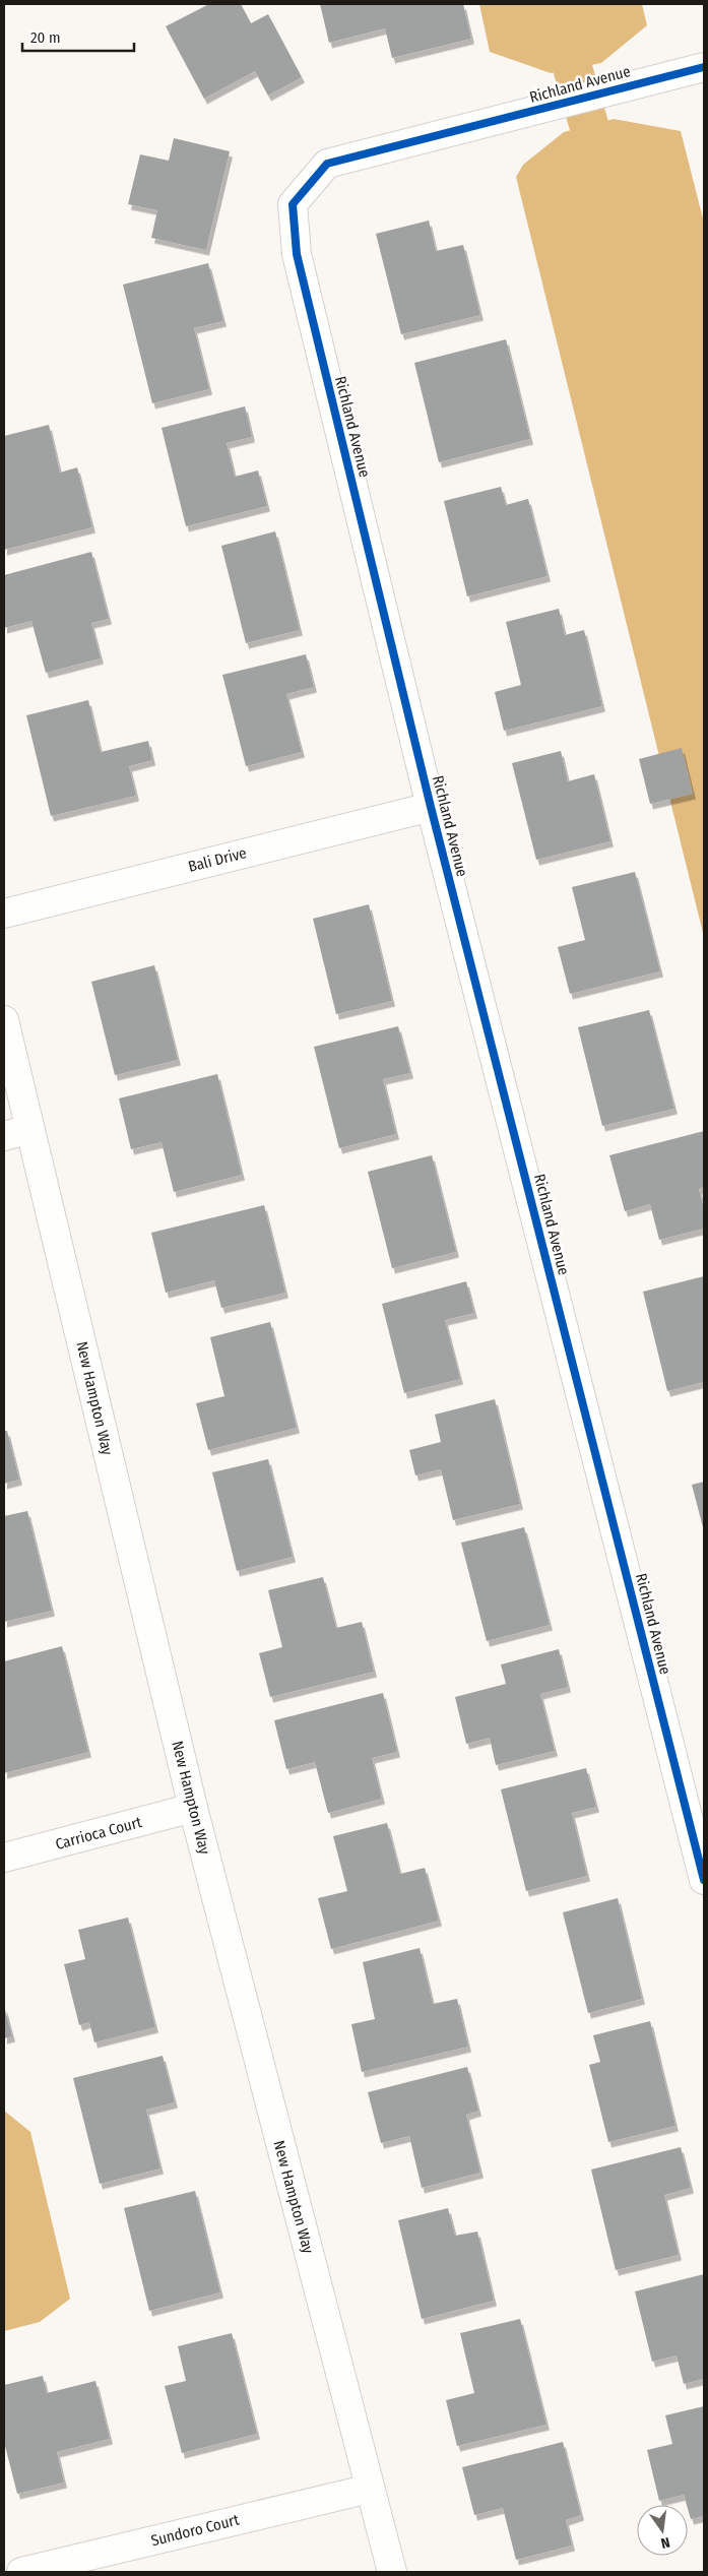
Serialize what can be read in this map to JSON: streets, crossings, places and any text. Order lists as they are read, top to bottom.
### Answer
{
  "streets": {
    "street": [
      "Richland Avenue",
      "Bali Drive",
      "New Hampton Way",
      "Carrioca Court",
      "Sundoro Court"
    ]
  },
  "crossings": [
    ["Richland Avenue", "Bali Drive"],
    ["New Hampton Way", "Carrioca Court"],
    ["New Hampton Way", "Sundoro Court"]
  ],
  "scale_bar": "20 m",
  "north": "bottom"
}
